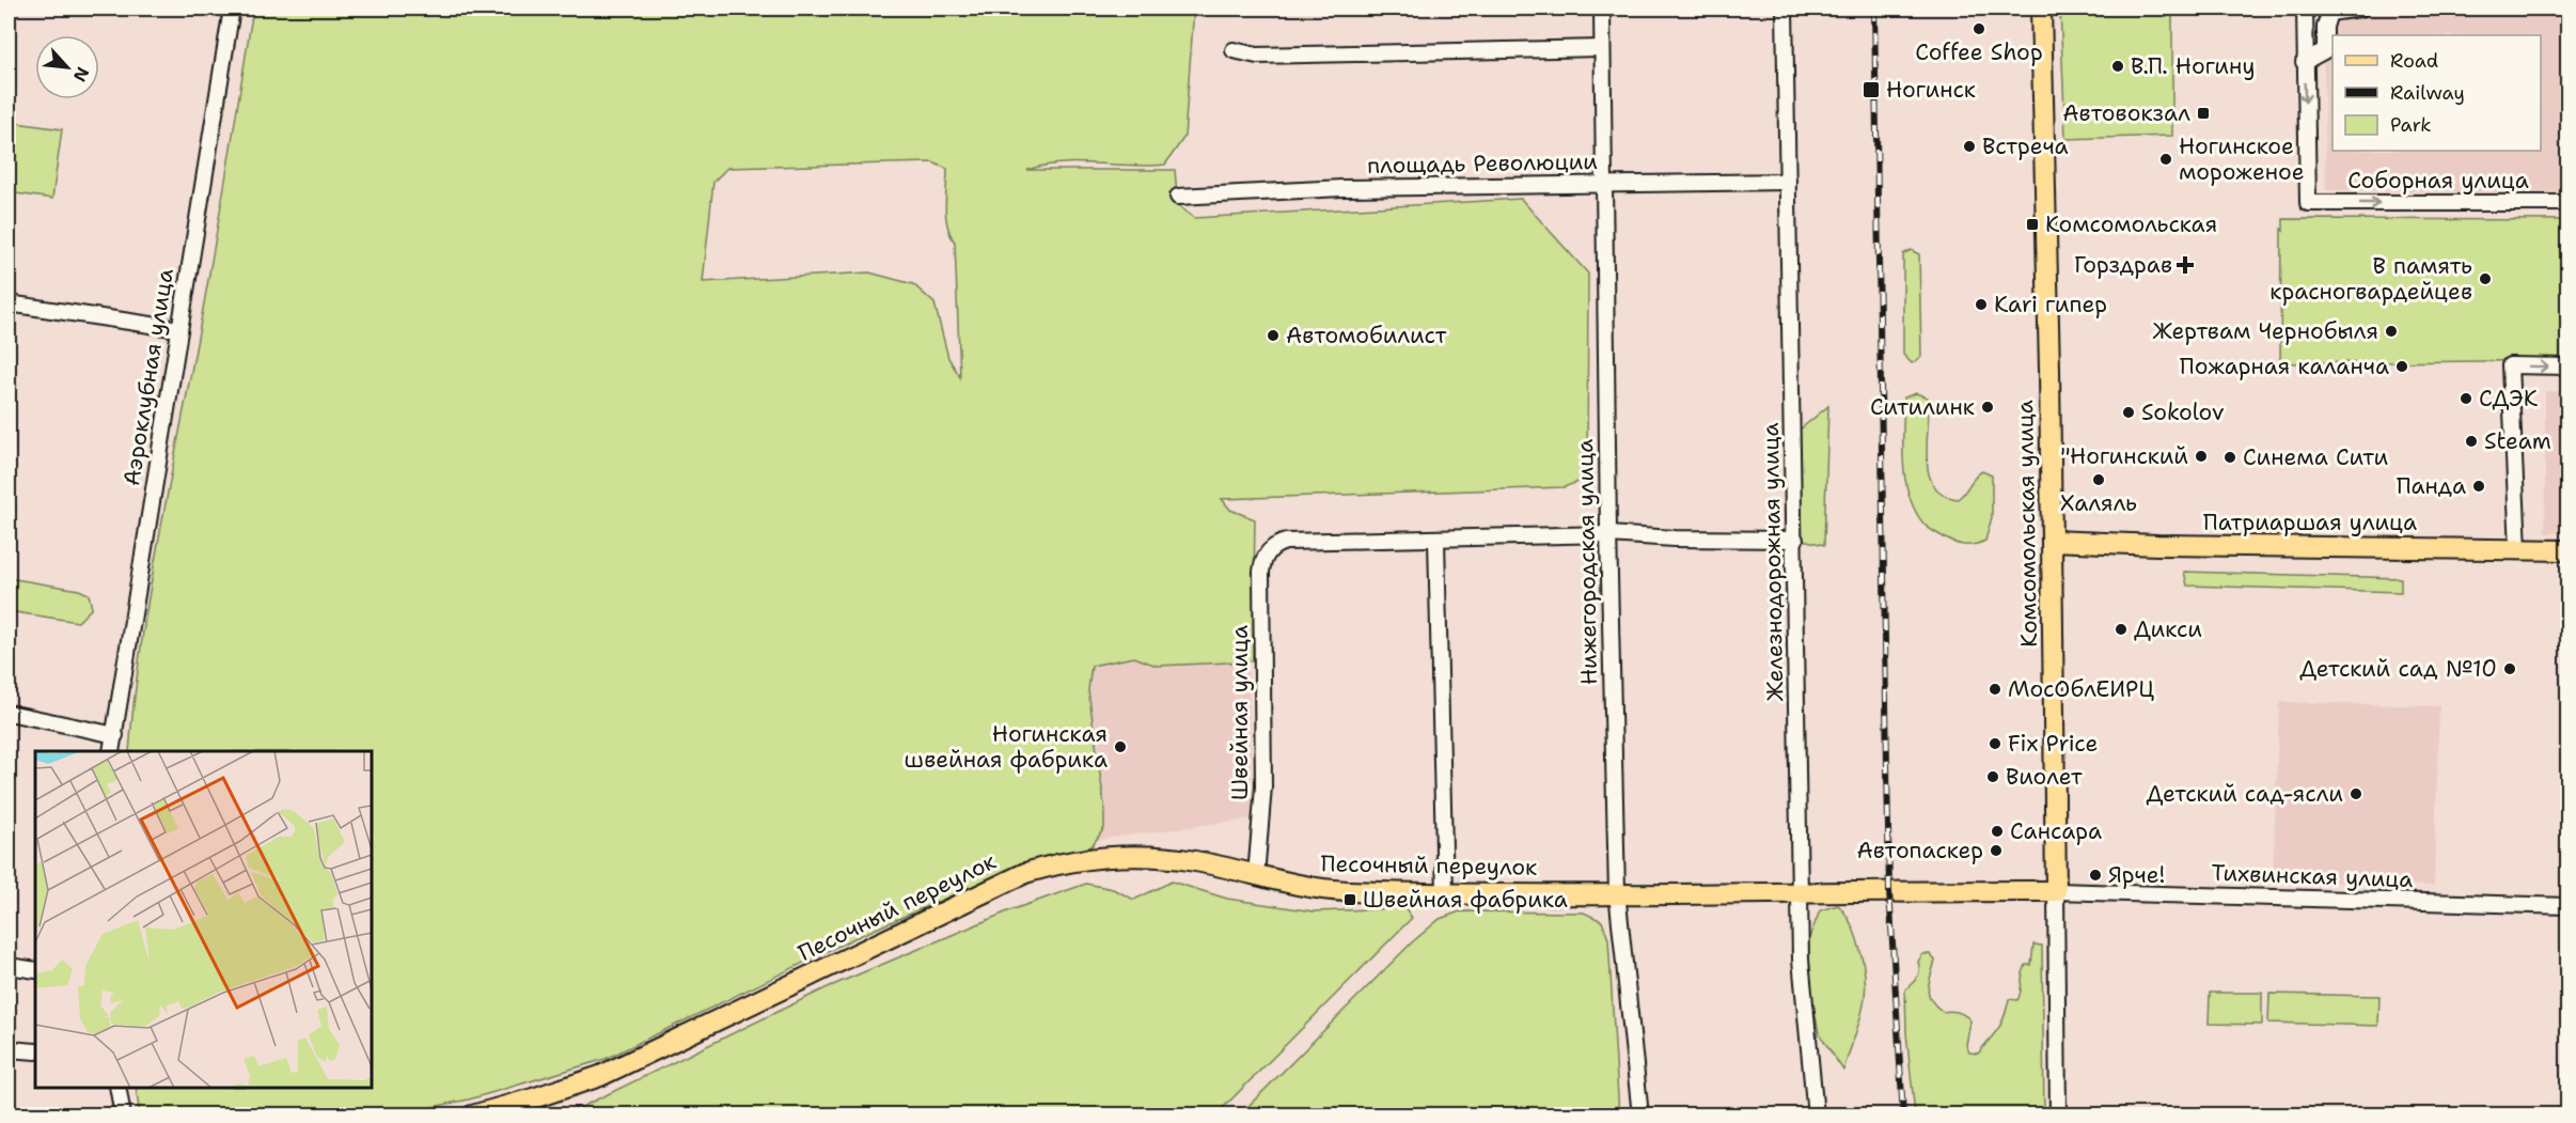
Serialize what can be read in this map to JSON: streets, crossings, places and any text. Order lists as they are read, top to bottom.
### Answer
{
  "streets": {
    "main road": ["Патриаршая улица", "Комсомольская улица", "Песочный переулок"],
    "street": [
      "площадь Революции",
      "Соборная улица",
      "Аэроклубная улица",
      "Нижегородская улица",
      "Железнодорожная улица",
      "Швейная улица",
      "Тихвинская улица"
    ]
  },
  "crossings": [
    ["площадь Революции", "Нижегородская улица"],
    ["площадь Революции", "Железнодорожная улица"],
    ["Патриаршая улица", "Комсомольская улица"],
    ["Комсомольская улица", "Песочный переулок"],
    ["Комсомольская улица", "Тихвинская улица"],
    ["Нижегородская улица", "Песочный переулок"],
    ["Железнодорожная улица", "Песочный переулок"],
    ["Швейная улица", "Песочный переулок"],
    ["Песочный переулок", "Тихвинская улица"]
  ],
  "places": {
    "other": [
      "Coffee Shop",
      "В.П. Ногину",
      "Встреча",
      "Ногинское мороженое",
      "В память красногвардейцев",
      "Kari гипер",
      "Жертвам Чернобыля",
      "Автомобилист",
      "Пожарная каланча",
      "СДЭК",
      "Ситилинк",
      "Sokolov",
      "Steam",
      "\"Ногинский",
      "Синема Сити",
      "Халяль",
      "Панда",
      "Дикси",
      "Детский сад №10",
      "МосОблЕИРЦ",
      "Fix Price",
      "Ногинская швейная фабрика",
      "Виолет",
      "Детский сад-ясли",
      "Сансара",
      "Автопаскер",
      "Ярче!"
    ],
    "transit": [
      "Ногинск",
      "Автовокзал",
      "Комсомольская",
      "Швейная фабрика"
    ],
    "health": ["Горздрав"]
  },
  "legend": ["Road", "Railway", "Park"],
  "north": "bottom right"
}
